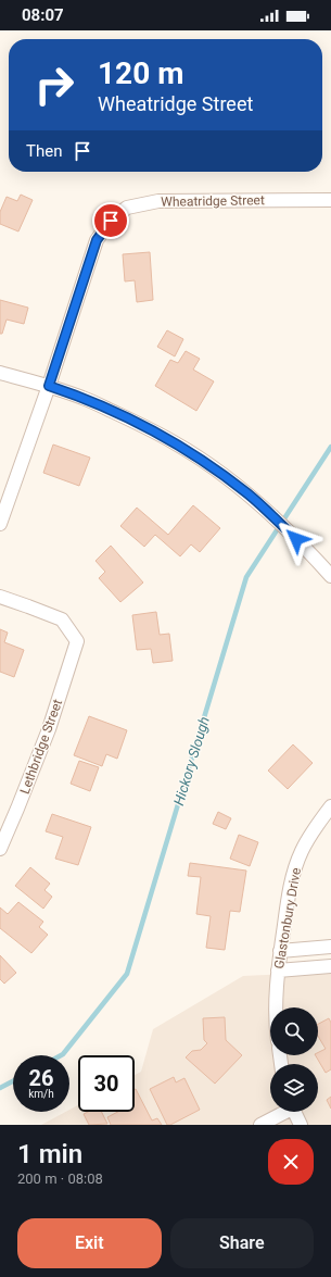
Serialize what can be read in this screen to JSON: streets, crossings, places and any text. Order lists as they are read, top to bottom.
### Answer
{
  "streets": {
    "street": ["Wheatridge Street", "Lethbridge Street", "Glastonbury Drive"]
  },
  "water": ["Hickory Slough"],
  "page": {
    "status": "08:07",
    "turn": ["120 m", "Wheatridge Street"],
    "then": "Then",
    "speed": "26 km/h",
    "limit": "30",
    "heading": ["1 min", "200 m · 08:08"],
    "buttons": ["Exit", "Share"]
  }
}
